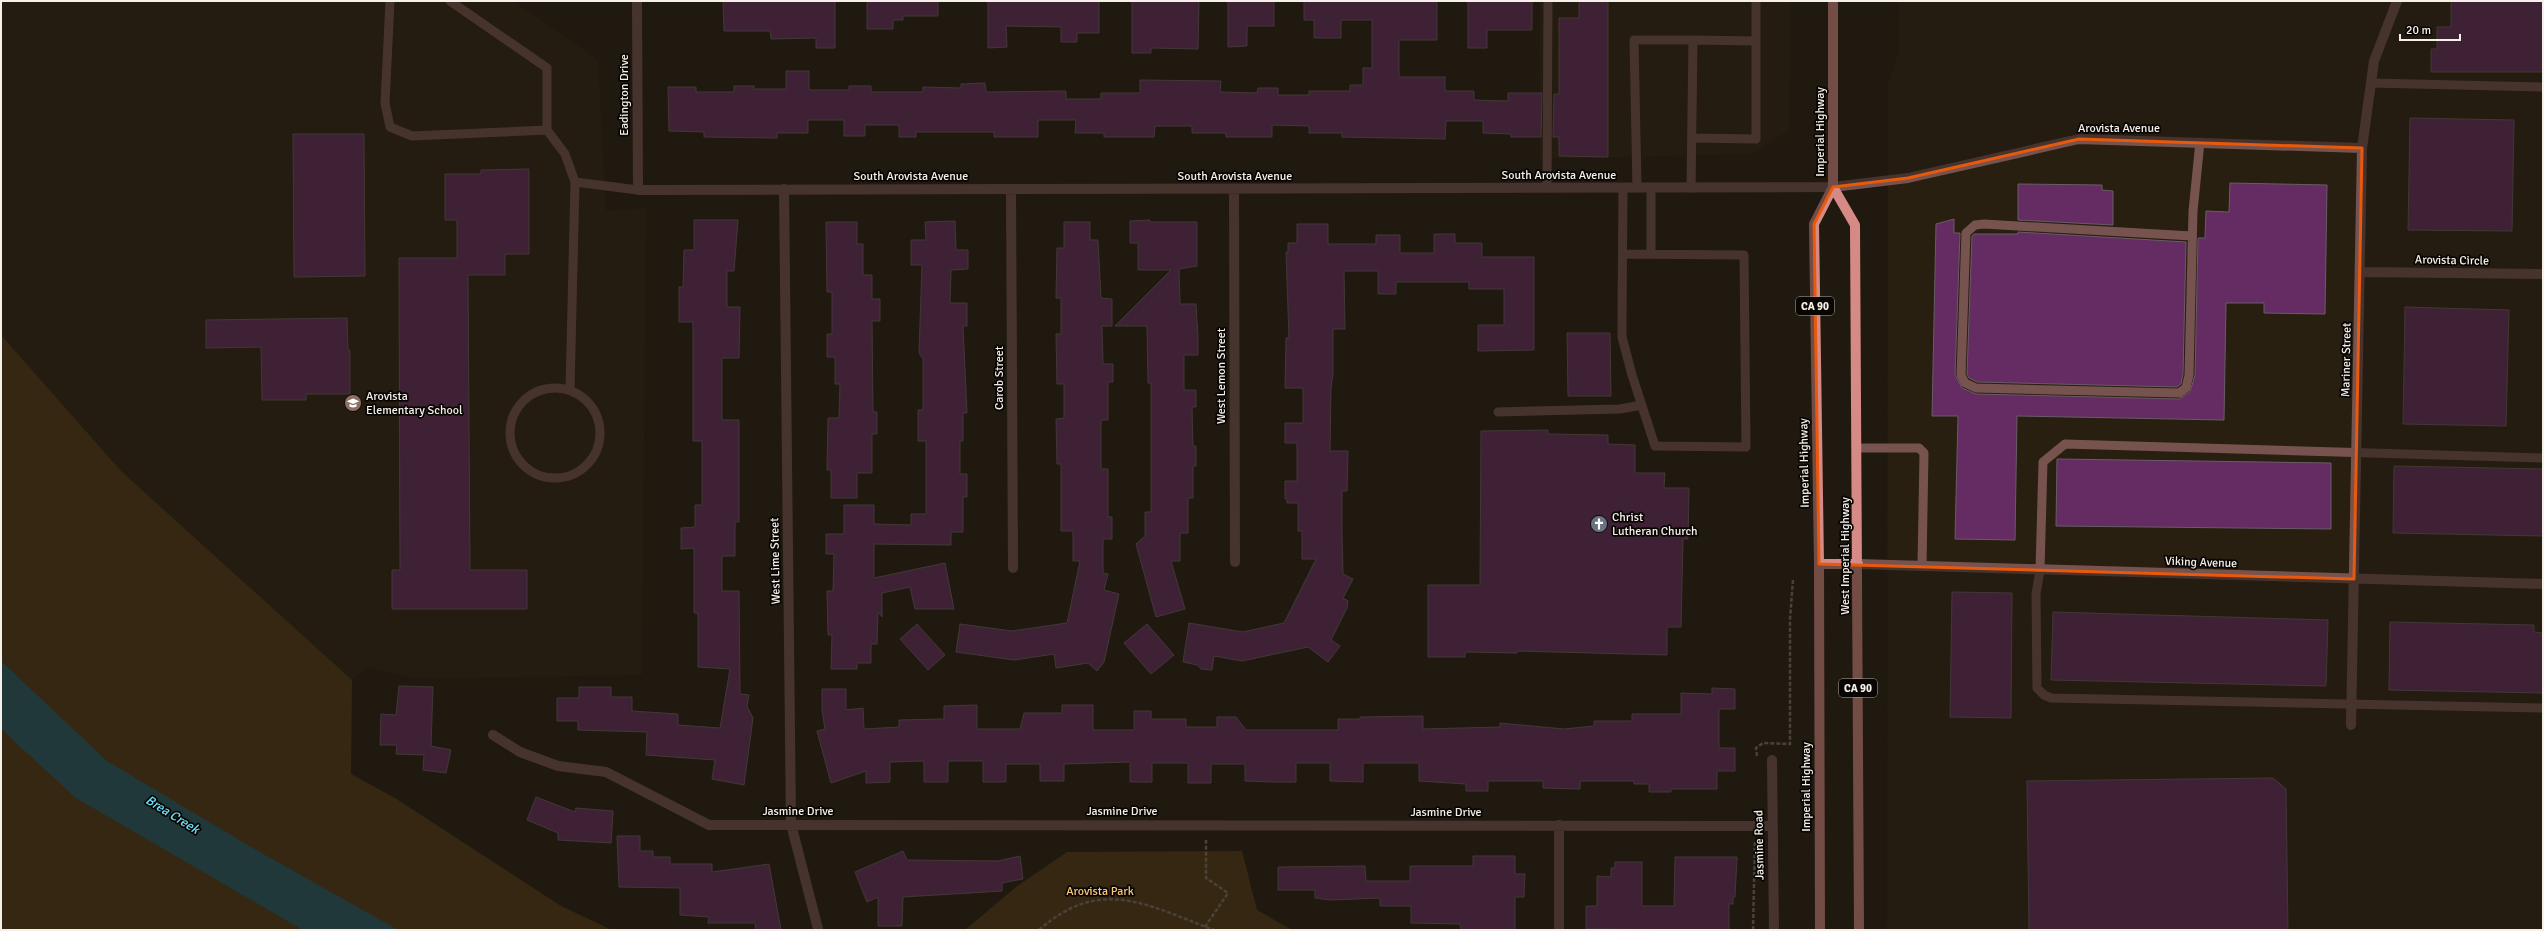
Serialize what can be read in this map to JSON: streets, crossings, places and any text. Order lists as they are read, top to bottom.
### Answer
{
  "streets": {
    "main road": ["Imperial Highway", "CA 90", "West Imperial Highway"],
    "street": [
      "Eadington Drive",
      "Arovista Avenue",
      "South Arovista Avenue",
      "Arovista Circle",
      "Mariner Street",
      "West Lemon Street",
      "Carob Street",
      "West Lime Street",
      "Viking Avenue",
      "Jasmine Drive",
      "Jasmine Road"
    ]
  },
  "crossings": [
    ["Eadington Drive", "South Arovista Avenue"],
    ["Arovista Avenue", "Imperial Highway"],
    ["Arovista Avenue", "South Arovista Avenue"],
    ["Arovista Avenue", "Mariner Street"],
    ["Arovista Avenue", "West Imperial Highway"],
    ["Imperial Highway", "South Arovista Avenue"],
    ["Imperial Highway", "West Imperial Highway"],
    ["South Arovista Avenue", "West Lemon Street"],
    ["South Arovista Avenue", "Carob Street"],
    ["South Arovista Avenue", "West Imperial Highway"],
    ["South Arovista Avenue", "West Lime Street"],
    ["Arovista Circle", "Mariner Street"],
    ["Mariner Street", "Viking Avenue"],
    ["West Imperial Highway", "Viking Avenue"],
    ["West Lime Street", "Jasmine Drive"],
    ["Jasmine Drive", "Jasmine Road"]
  ],
  "water": ["Brea Creek"],
  "parks": ["Arovista Park"],
  "places": {
    "school or university": ["Arovista Elementary School"],
    "church": ["Christ Lutheran Church"]
  },
  "scale_bar": "20 m"
}
